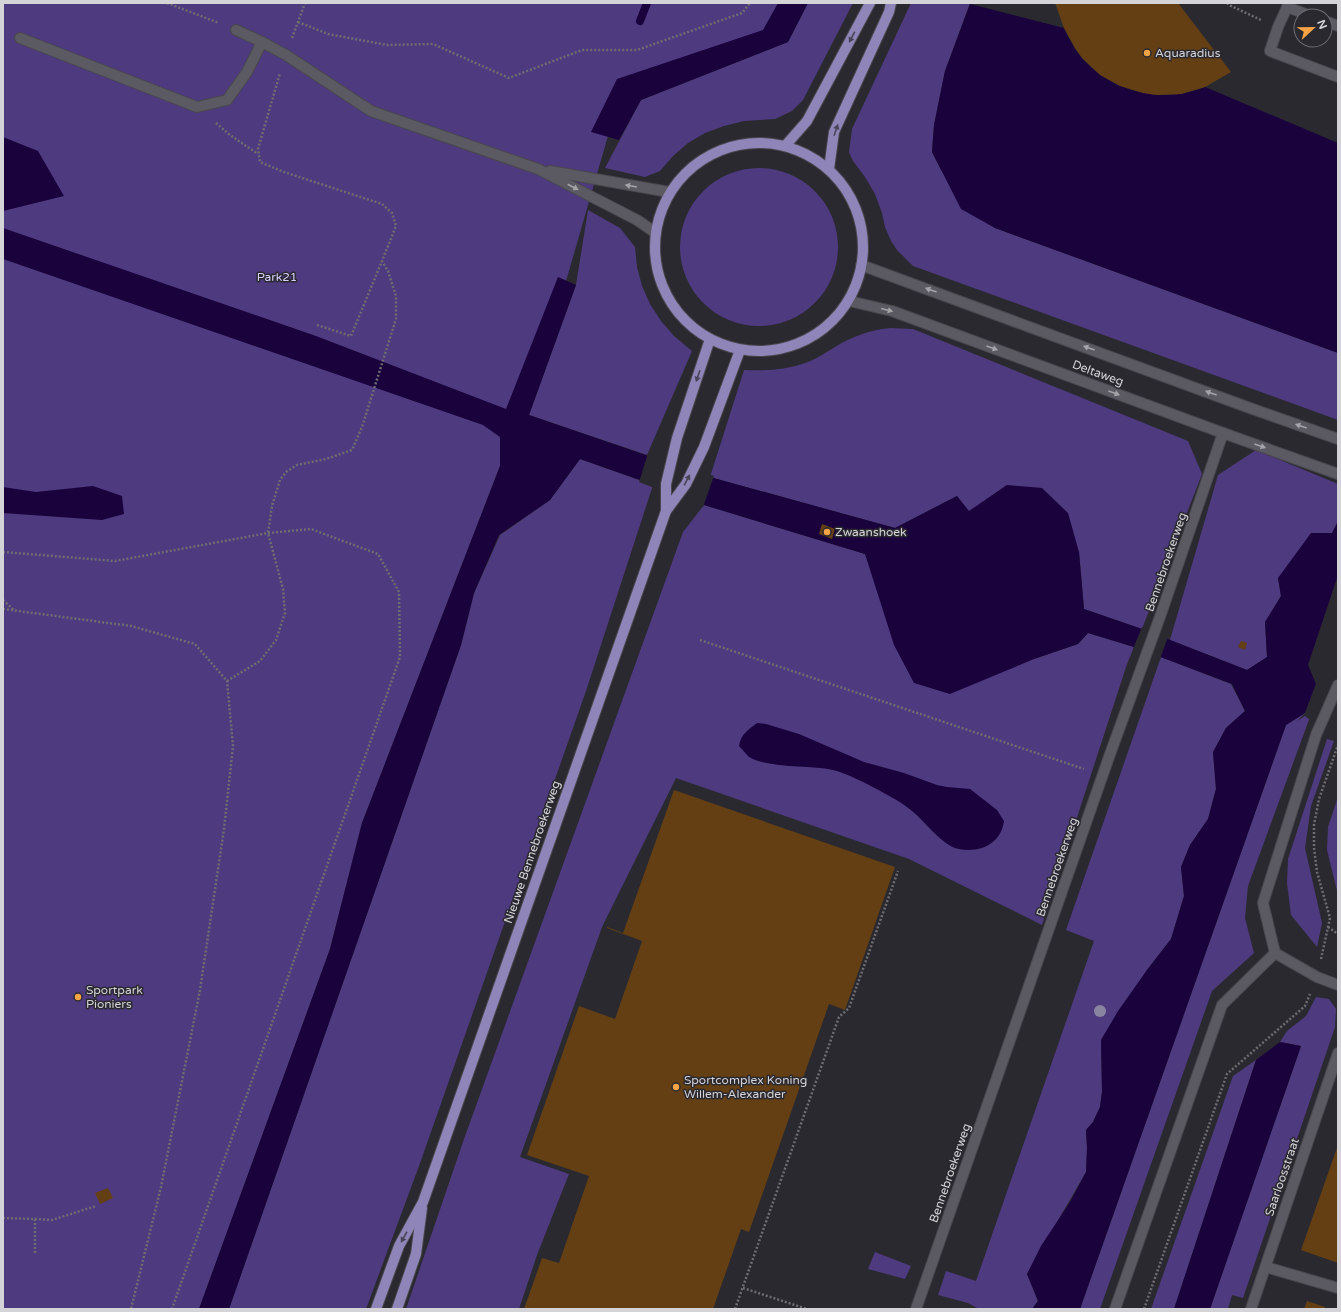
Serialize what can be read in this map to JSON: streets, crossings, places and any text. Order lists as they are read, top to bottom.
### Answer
{
  "streets": {
    "main road": ["Nieuwe Bennebroekerweg"],
    "street": ["Deltaweg", "Bennebroekerweg", "Saarloosstraat"]
  },
  "crossings": [
    ["Deltaweg", "Bennebroekerweg"]
  ],
  "parks": ["Park21"],
  "places": [
    "Aquaradius",
    "Zwaanshoek",
    "Sportpark Pioniers",
    "Sportcomplex Koning Willem-Alexander"
  ],
  "north": "right"
}
